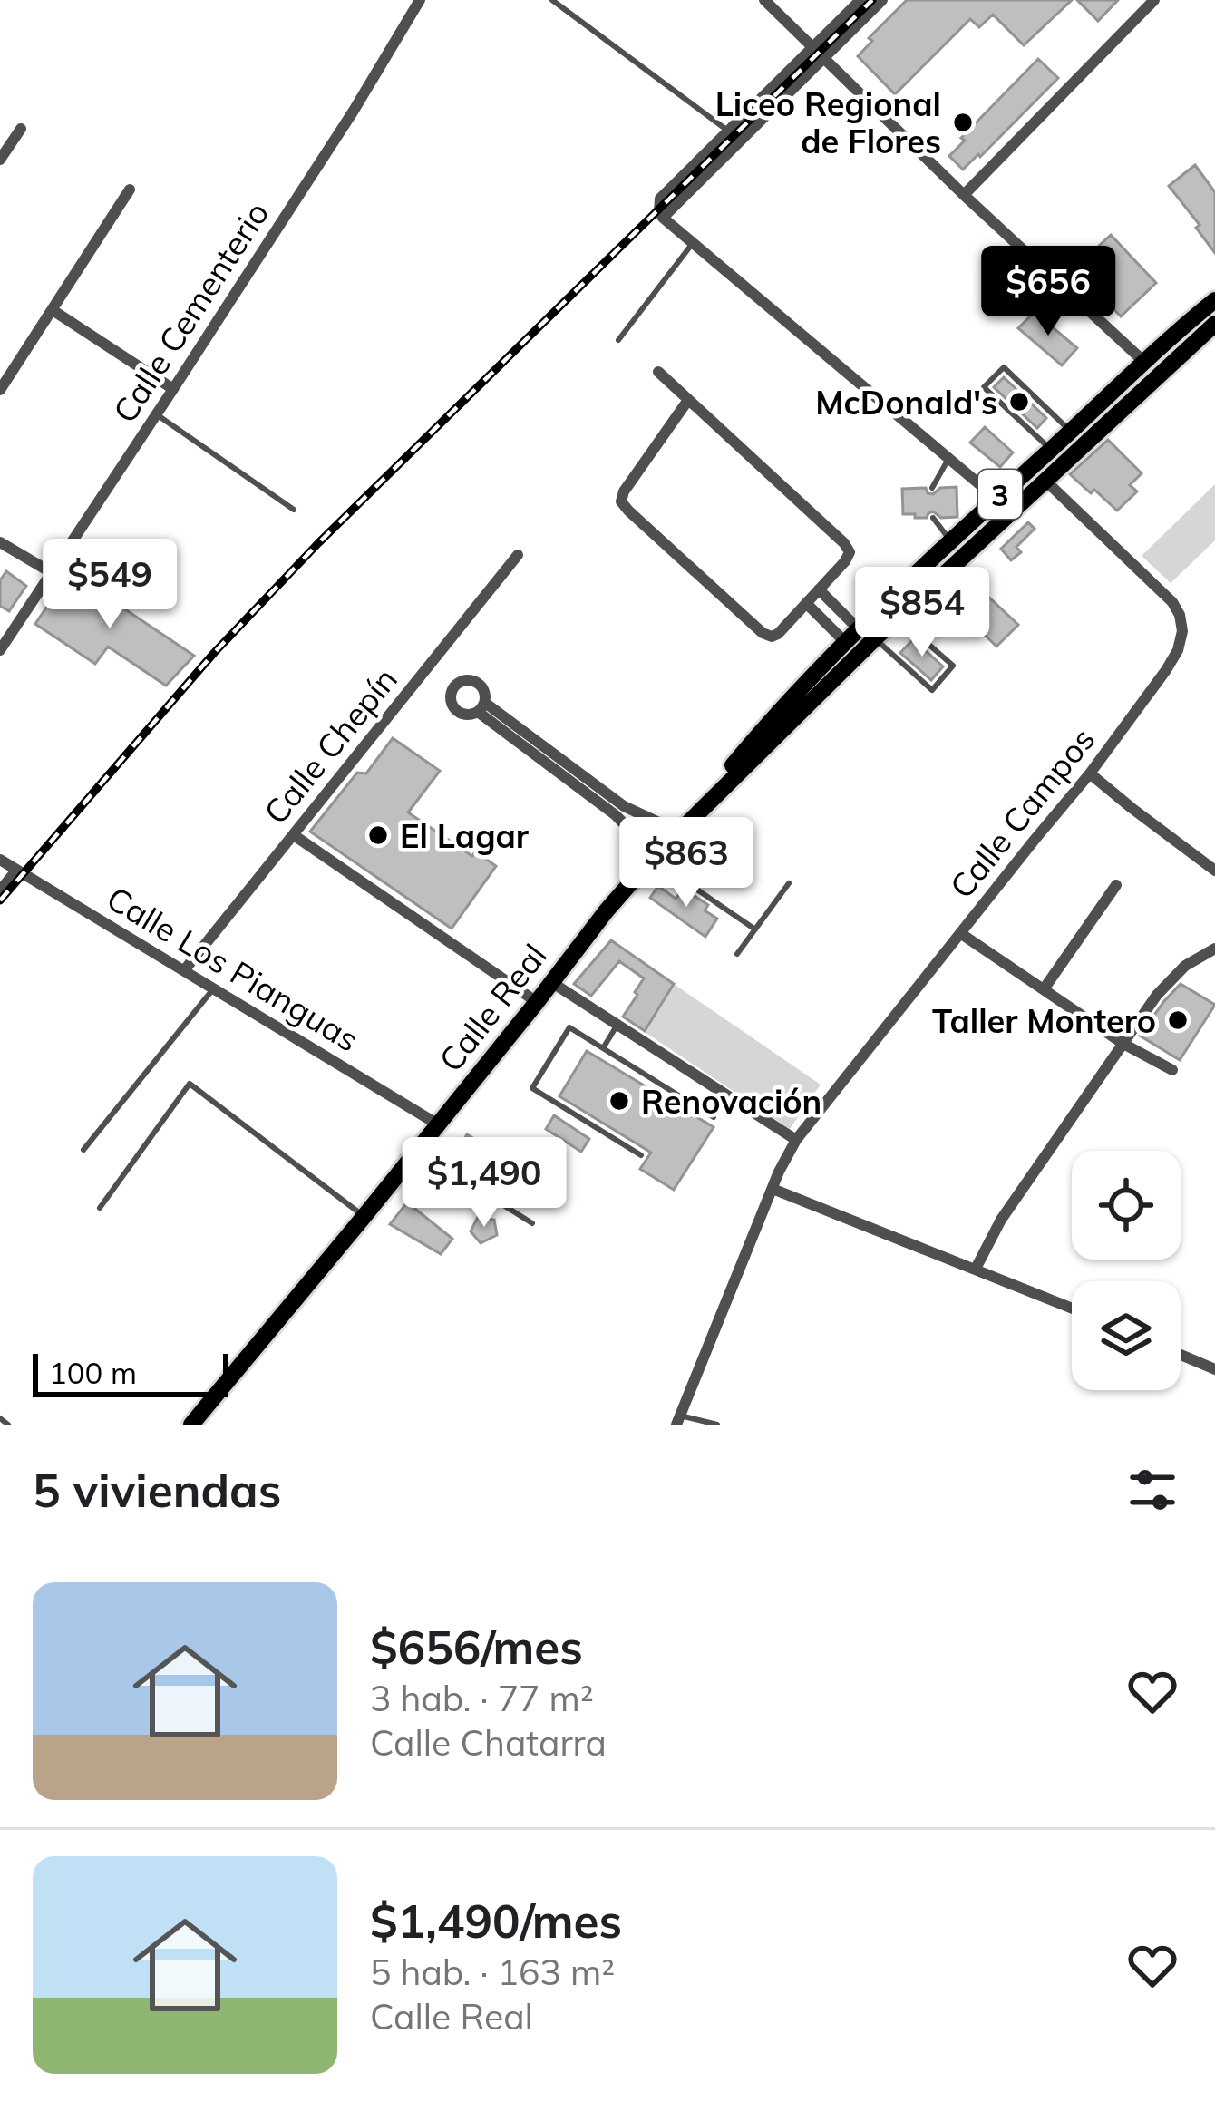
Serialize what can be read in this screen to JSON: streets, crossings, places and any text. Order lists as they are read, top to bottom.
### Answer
{
  "streets": {
    "main road": ["3", "Calle Real"],
    "street": [
      "Calle Cementerio",
      "Calle Chepín",
      "Calle Campos",
      "Calle Los Pianguas"
    ]
  },
  "crossings": [
    ["Calle Chepín", "Calle Los Pianguas"],
    ["Calle Campos", "Calle Real"],
    ["Calle Los Pianguas", "Calle Real"]
  ],
  "places": [
    "Liceo Regional de Flores",
    "McDonald's",
    "El Lagar",
    "Taller Montero",
    "Renovación"
  ],
  "scale_bar": "100 m",
  "page": {
    "price": [
      "$656",
      "$549",
      "$854",
      "$863",
      "$1,490"
    ],
    "scale": "100 m",
    "heading": "5 viviendas",
    "list": [
      {
        "name": "$656/mes",
        "note": "3 hab. · 77 m² · Calle Chatarra"
      },
      {
        "name": "$1,490/mes",
        "note": "5 hab. · 163 m² · Calle Real"
      }
    ]
  }
}
